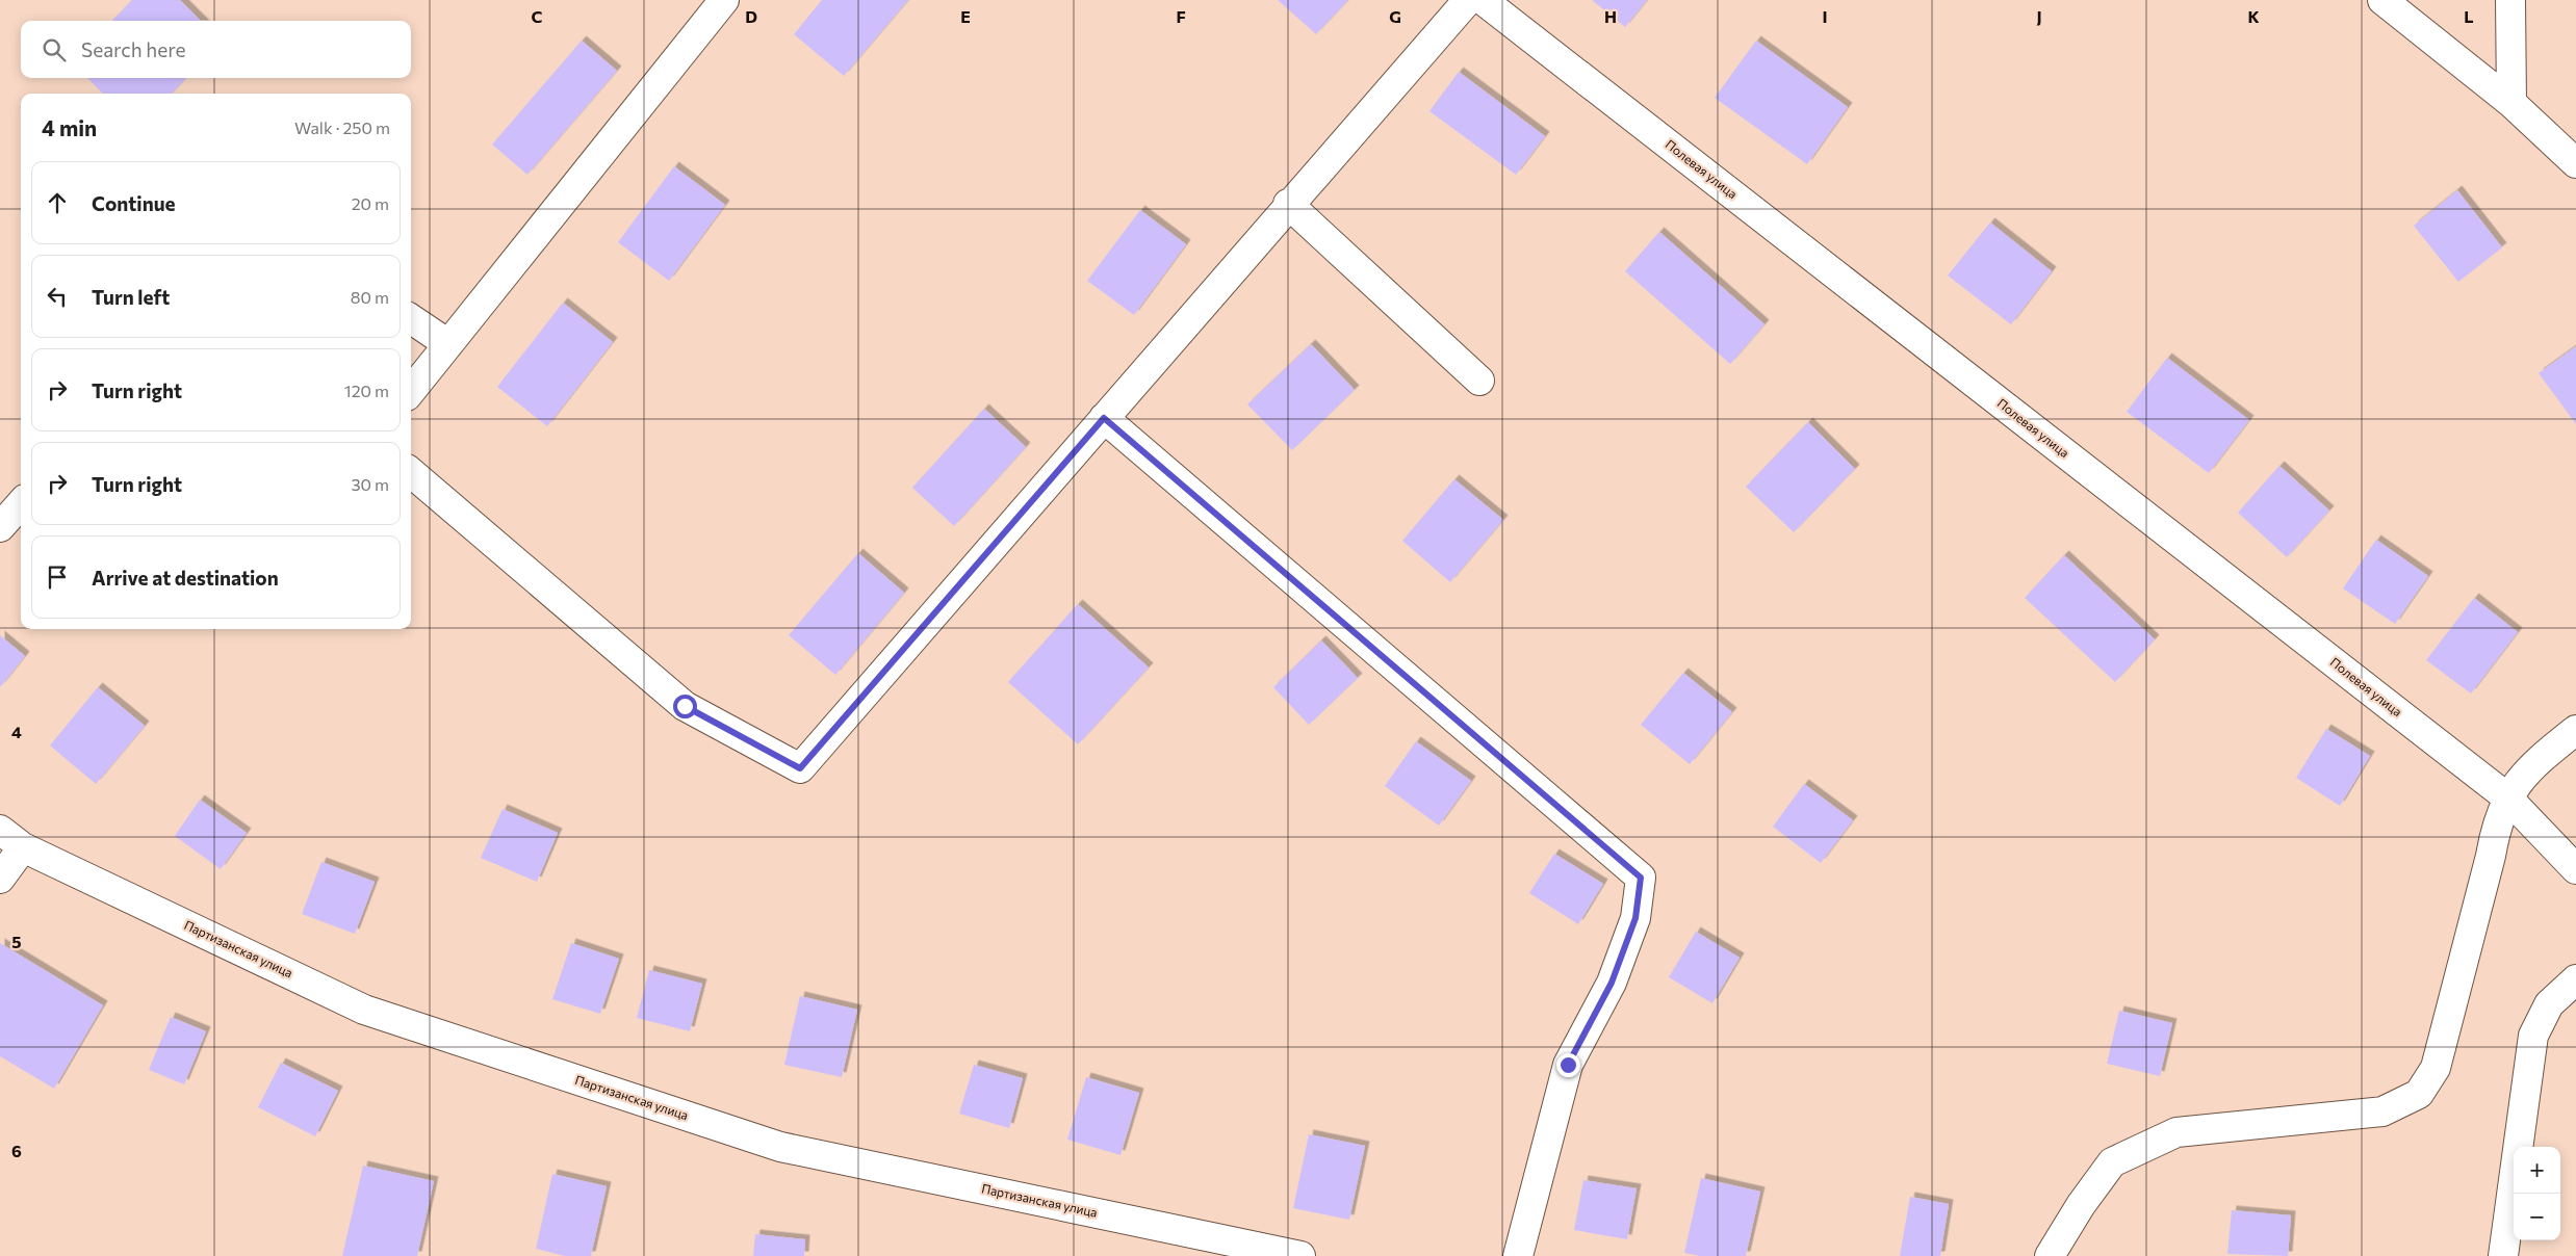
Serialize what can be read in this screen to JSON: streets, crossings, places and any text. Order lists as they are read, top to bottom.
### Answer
{
  "streets": {
    "street": ["Полевая улица", "Партизанская улица"]
  },
  "page": {
    "search": "Search here",
    "heading": ["4 min", "Walk · 250 m"],
    "list": [
      ["Continue", "20 m"],
      ["Turn left", "80 m"],
      ["Turn right", "120 m"],
      ["Turn right", "30 m"],
      "Arrive at destination"
    ],
    "map_buttons": ["+", "−"]
  },
  "grid": {
    "columns": [
      "C",
      "D",
      "E",
      "F",
      "G",
      "H",
      "I",
      "J",
      "K",
      "L"
    ],
    "rows": ["4", "5", "6"]
  }
}
